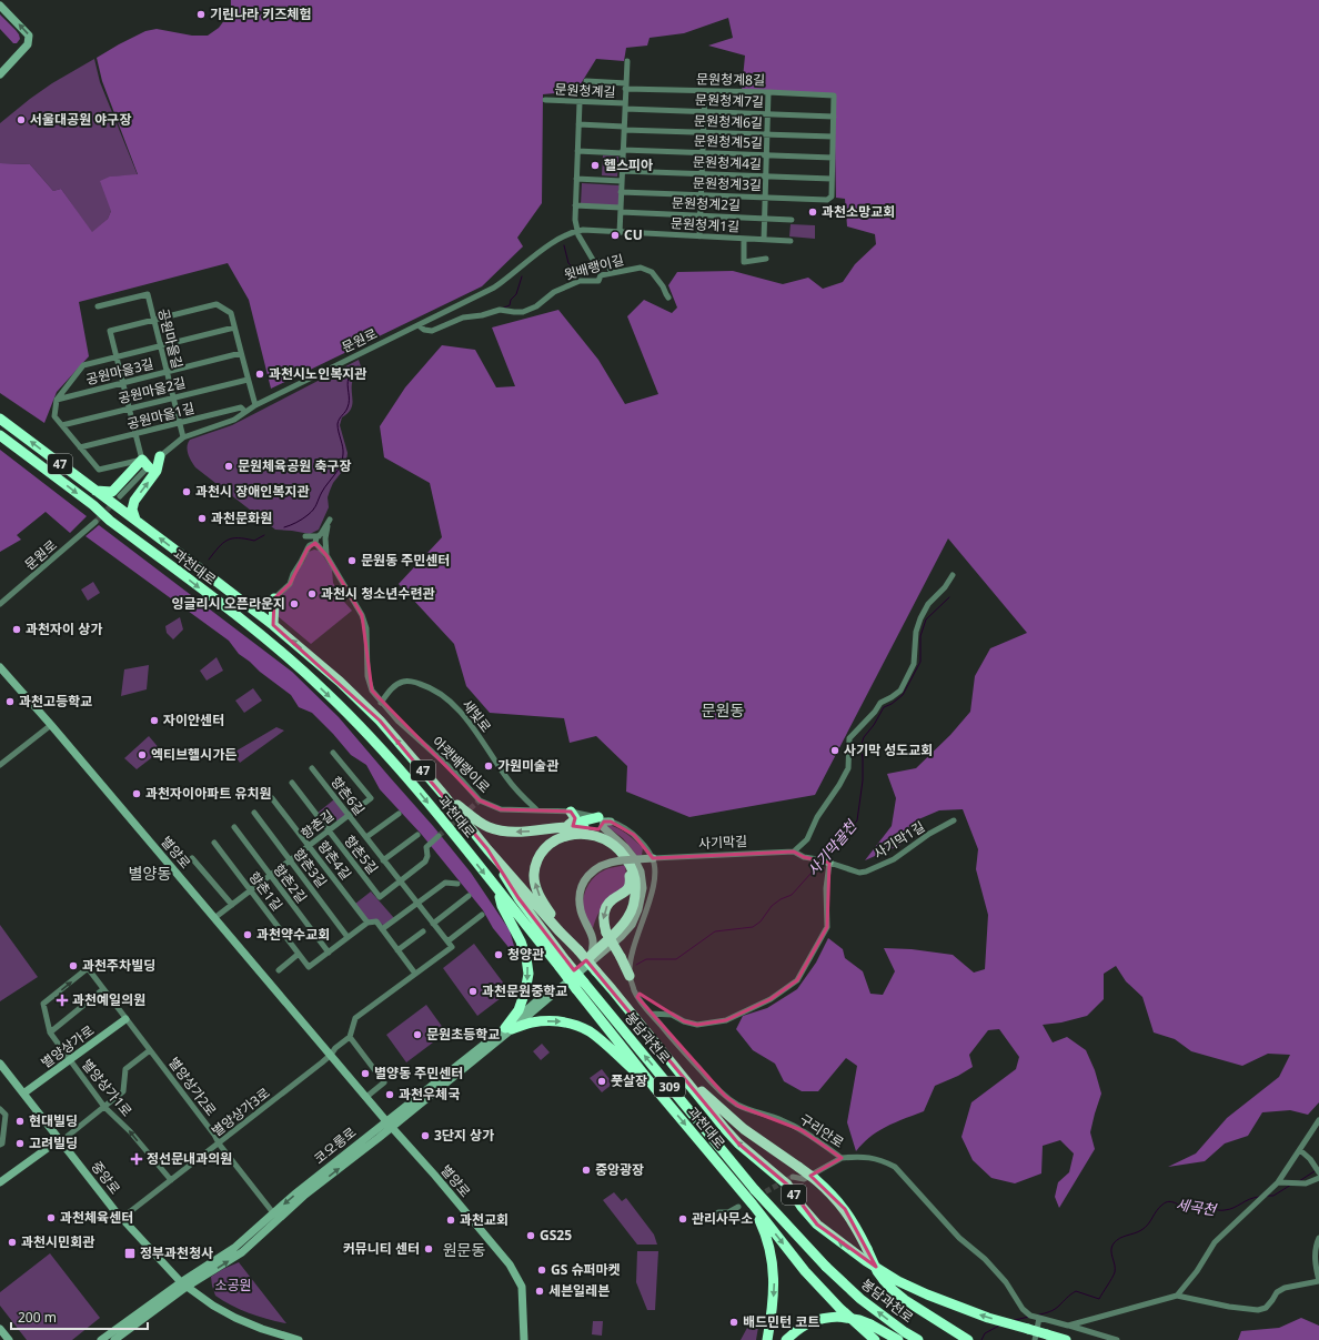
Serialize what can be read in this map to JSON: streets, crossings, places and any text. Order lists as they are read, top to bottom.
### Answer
{
  "streets": {
    "highway": [
      "47",
      "과천대로",
      "봉담과천로",
      "309"
    ],
    "street": [
      "문원청계8길",
      "문원청계길",
      "문원청계7길",
      "문원청계6길",
      "문원청계5길",
      "문원청계4길",
      "문원청계3길",
      "문원청계2길",
      "문원청계1길",
      "윗배랭이길",
      "공원마을길",
      "문원로",
      "공원마을3길",
      "공원마을2길",
      "공원마을1길",
      "새빛로",
      "아랫배랭이로",
      "향촌6길",
      "향촌길",
      "사기막1길",
      "사기막길",
      "별양로",
      "향촌5길",
      "향촌4길",
      "향촌3길",
      "향촌2길",
      "향촌1길",
      "별양상가로",
      "별양상가2로",
      "별양상가1로",
      "별양상가3로",
      "구리안로",
      "코오롱로",
      "중앙로"
    ]
  },
  "crossings": [
    ["문원청계8길", "문원청계길"],
    ["문원청계8길", "문원청계7길"],
    ["문원청계길", "문원청계7길"],
    ["문원청계길", "문원청계6길"],
    ["문원청계길", "문원청계5길"],
    ["문원청계길", "문원청계4길"],
    ["문원청계길", "문원청계3길"],
    ["문원청계길", "문원청계2길"],
    ["문원청계길", "문원청계1길"],
    ["문원청계길", "문원로"],
    ["문원청계4길", "문원청계3길"],
    ["문원청계1길", "문원로"],
    ["윗배랭이길", "문원로"],
    ["공원마을길", "문원로"],
    ["공원마을길", "공원마을3길"],
    ["공원마을길", "공원마을2길"],
    ["공원마을길", "공원마을1길"],
    ["문원로", "공원마을1길"],
    ["47", "과천대로"],
    ["과천대로", "봉담과천로"],
    ["새빛로", "아랫배랭이로"],
    ["아랫배랭이로", "사기막길"],
    ["향촌6길", "향촌길"],
    ["향촌6길", "향촌5길"],
    ["향촌6길", "향촌4길"],
    ["향촌길", "별양로"],
    ["향촌길", "향촌5길"],
    ["향촌길", "향촌4길"],
    ["향촌길", "향촌3길"],
    ["향촌길", "향촌2길"],
    ["향촌길", "향촌1길"],
    ["사기막1길", "사기막길"],
    ["별양로", "별양상가3로"],
    ["별양로", "코오롱로"],
    ["향촌2길", "향촌1길"],
    ["별양상가로", "별양상가2로"],
    ["별양상가로", "별양상가1로"],
    ["별양상가로", "중앙로"],
    ["별양상가2로", "별양상가1로"],
    ["별양상가2로", "별양상가3로"],
    ["별양상가2로", "코오롱로"],
    ["별양상가1로", "별양상가3로"],
    ["별양상가3로", "중앙로"],
    ["코오롱로", "중앙로"]
  ],
  "districts": ["문원동", "별양동", "원문동"],
  "water": ["사기막골천", "세곡천"],
  "parks": ["소공원"],
  "places": {
    "other": [
      "기린나라 키즈체험",
      "서울대공원 야구장",
      "헬스피아",
      "과천소망교회",
      "CU",
      "과천시노인복지관",
      "문원체육공원 축구장",
      "과천시 장애인복지관",
      "과천문화원",
      "문원동 주민센터",
      "과천시 청소년수련관",
      "잉글리시 오픈라운지",
      "과천자이 상가",
      "과천고등학교",
      "자이안센터",
      "사기막 성도교회",
      "엑티브헬시가든",
      "가원미술관",
      "과천자이아파트 유치원",
      "과천약수교회",
      "청양관",
      "과천주차빌딩",
      "과천문원중학교",
      "문원초등학교",
      "별양동 주민센터",
      "풋살장",
      "과천우체국",
      "현대빌딩",
      "3단지 상가",
      "고려빌딩",
      "중앙광장",
      "과천체육센터",
      "관리사무소",
      "과천교회",
      "GS25",
      "과천시민회관",
      "커뮤니티 센터",
      "GS 슈퍼마켓",
      "세븐일레븐",
      "배드민턴 코트"
    ],
    "health": ["과천예일의원", "정선문내과의원"],
    "transit": ["정부과천청사"]
  },
  "scale_bar": "200 m"
}
